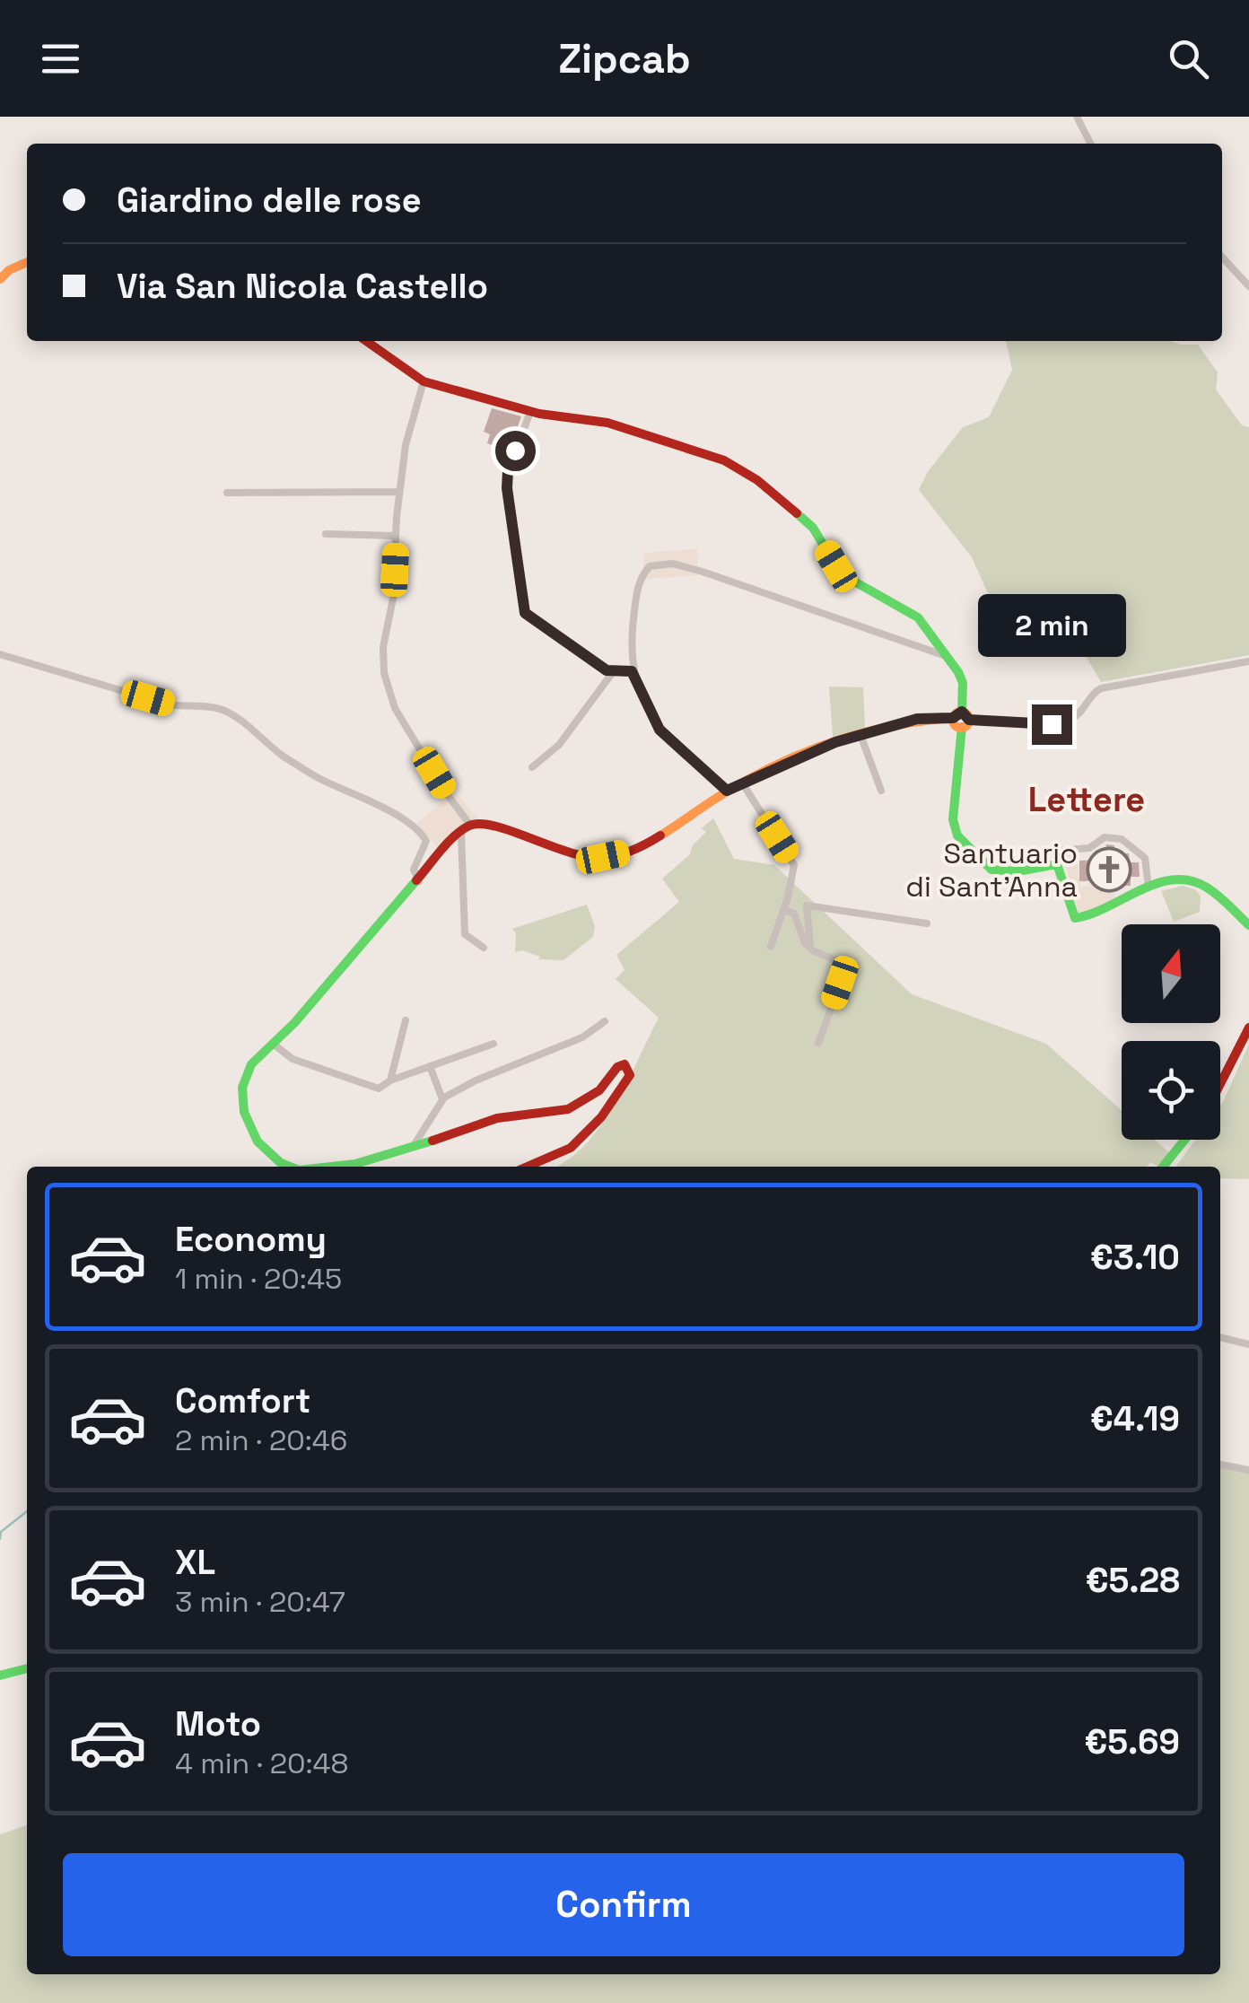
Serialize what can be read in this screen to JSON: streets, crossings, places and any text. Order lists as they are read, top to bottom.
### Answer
{
  "districts": ["Lettere"],
  "places": {
    "church": ["Santuario di Sant'Anna"]
  },
  "north": "top",
  "page": {
    "header": "Zipcab",
    "banner": ["Giardino delle rose", "Via San Nicola Castello"],
    "bubble": "2 min",
    "list": [
      {
        "name": "Economy",
        "note": "1 min · 20:45",
        "value": "€3.10"
      },
      {
        "name": "Comfort",
        "note": "2 min · 20:46",
        "value": "€4.19"
      },
      {
        "name": "XL",
        "note": "3 min · 20:47",
        "value": "€5.28"
      },
      {
        "name": "Moto",
        "note": "4 min · 20:48",
        "value": "€5.69"
      }
    ],
    "buttons": "Confirm"
  }
}
